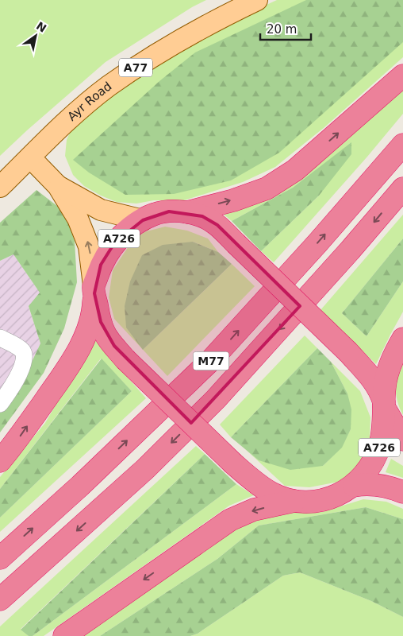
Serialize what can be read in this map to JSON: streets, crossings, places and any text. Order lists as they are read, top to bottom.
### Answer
{
  "streets": {
    "highway": ["A726", "M77"],
    "main road": ["A77", "Ayr Road"]
  },
  "crossings": [
    ["Ayr Road", "A726"]
  ],
  "scale_bar": "20 m",
  "north": "top right"
}
